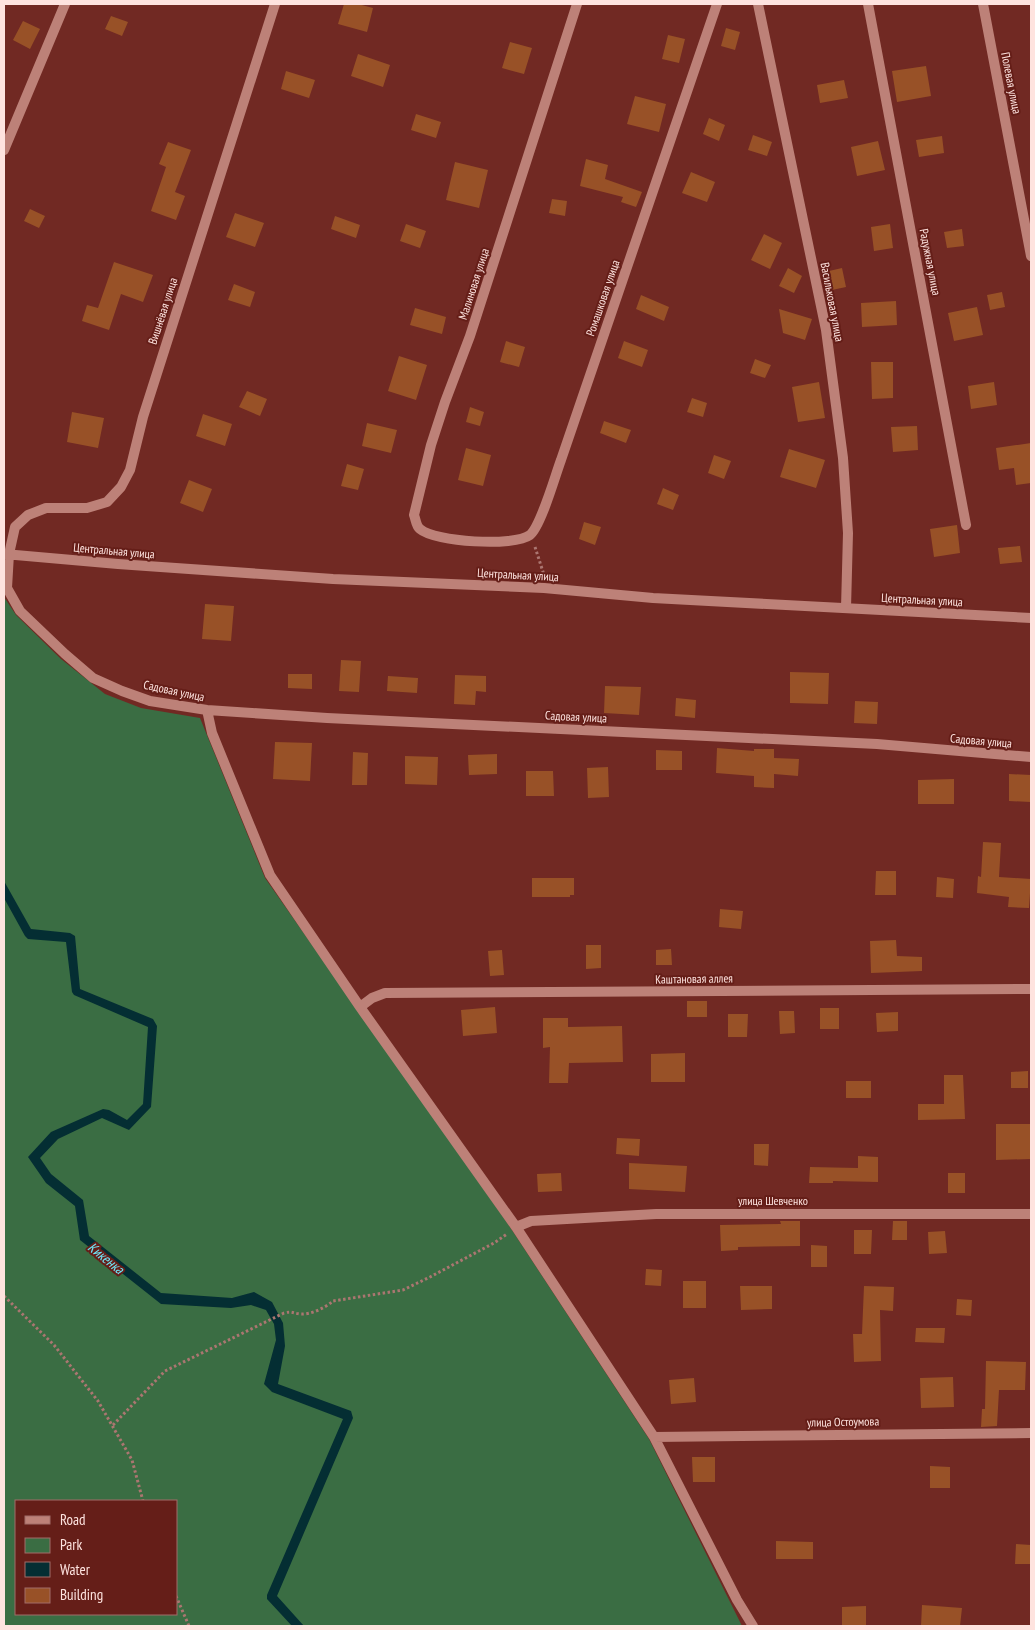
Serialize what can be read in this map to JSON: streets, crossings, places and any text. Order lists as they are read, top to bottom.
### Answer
{
  "streets": {
    "street": [
      "Полевая улица",
      "Радужная улица",
      "Малиновая улица",
      "Ромашковая улица",
      "Васильковая улица",
      "Вишнёвая улица",
      "Центральная улица",
      "Садовая улица",
      "Каштановая аллея",
      "улица Шевченко",
      "улица Остоумова"
    ]
  },
  "crossings": [
    ["Малиновая улица", "Ромашковая улица"],
    ["Васильковая улица", "Центральная улица"],
    ["Вишнёвая улица", "Центральная улица"],
    ["Вишнёвая улица", "Садовая улица"]
  ],
  "water": ["Кикенка"],
  "legend": [
    "Road",
    "Park",
    "Water",
    "Building"
  ]
}
